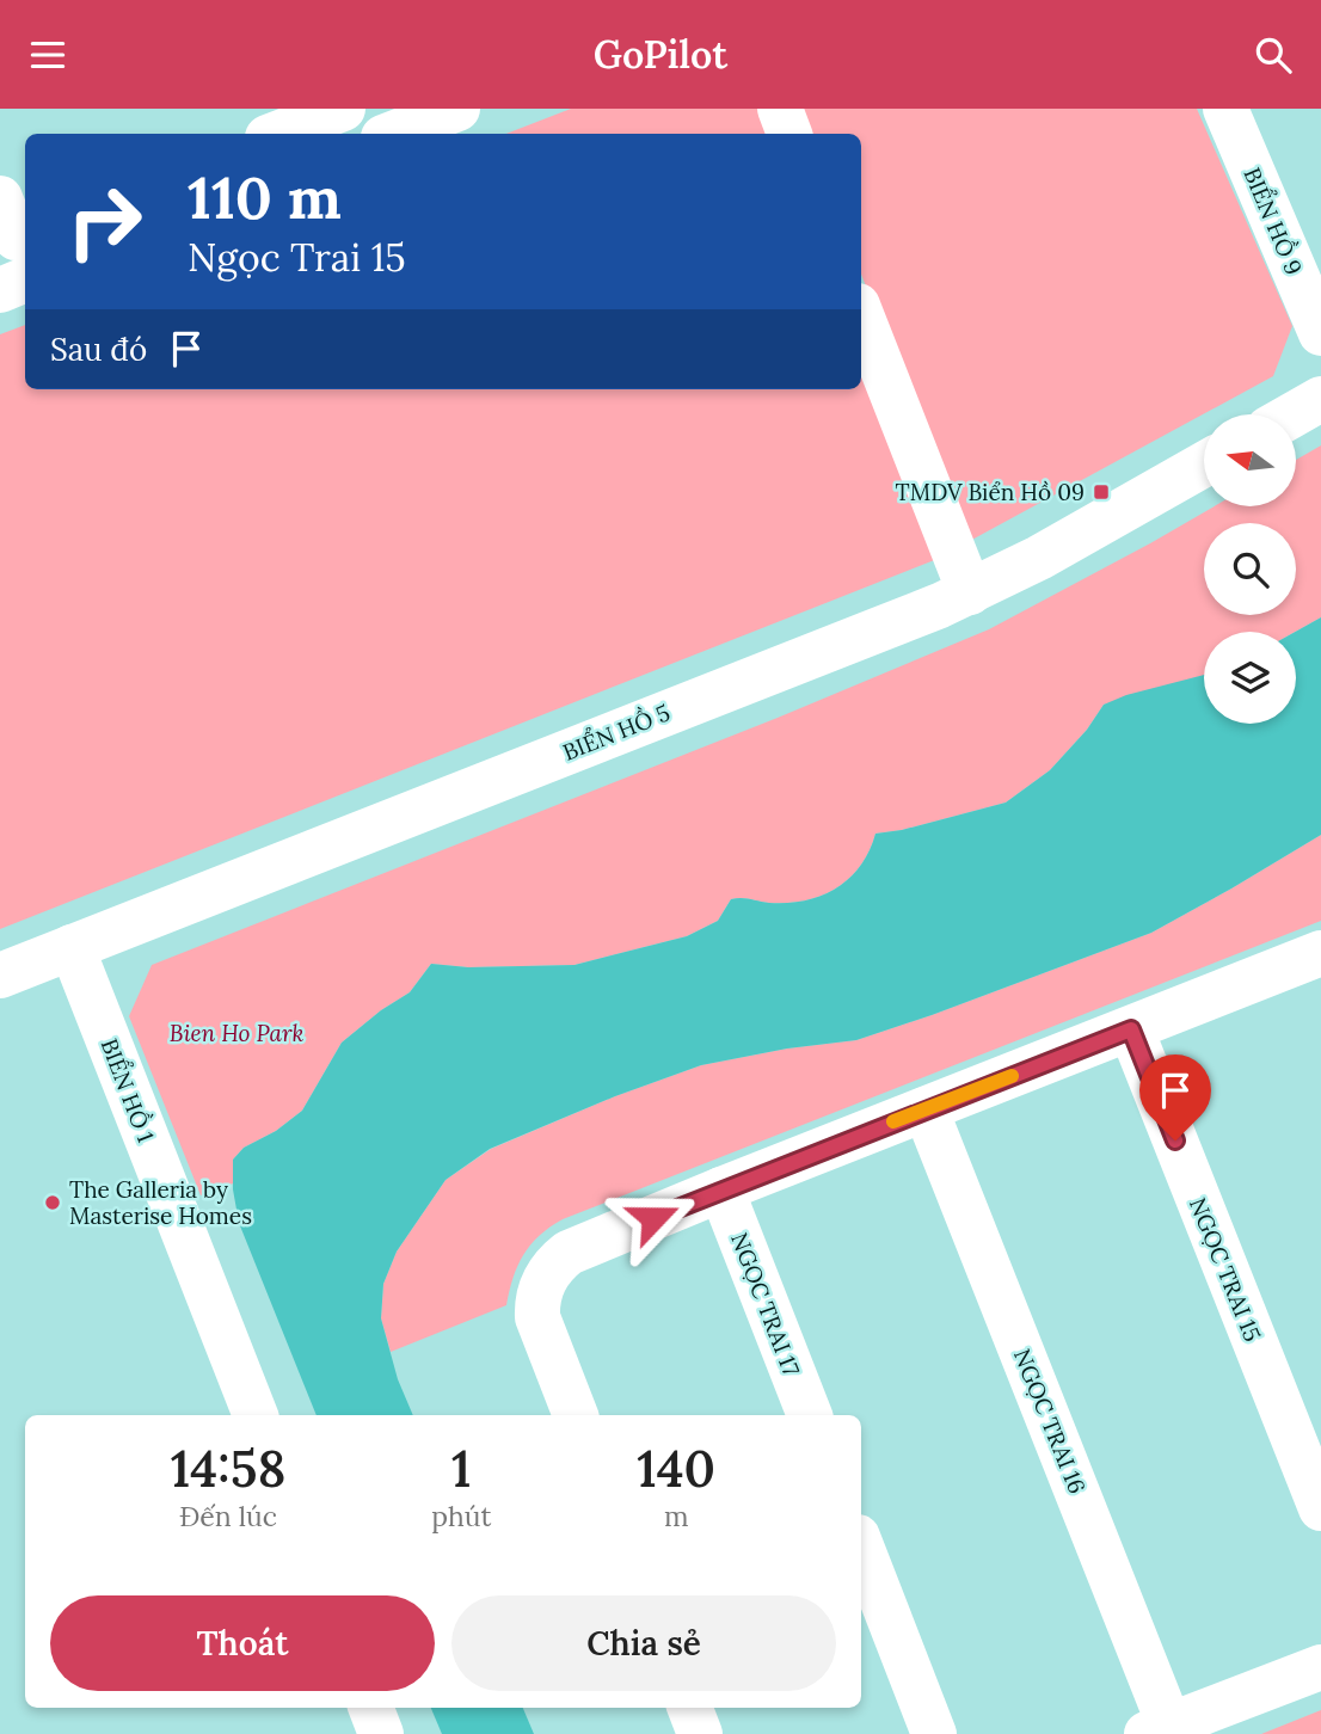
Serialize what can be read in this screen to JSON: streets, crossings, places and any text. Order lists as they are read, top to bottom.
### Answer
{
  "streets": {
    "street": [
      "BIỂN HỒ 9",
      "BIỂN HỒ 5",
      "BIỂN HỒ 1",
      "NGỌC TRAI 15",
      "NGỌC TRAI 17",
      "NGỌC TRAI 16"
    ]
  },
  "crossings": [
    ["BIỂN HỒ 5", "BIỂN HỒ 1"]
  ],
  "parks": ["Bien Ho Park"],
  "places": {
    "transit": ["TMDV Biển Hồ 09"],
    "other": ["The Galleria by Masterise Homes"]
  },
  "north": "left",
  "page": {
    "header": "GoPilot",
    "turn": ["110 m", "Ngọc Trai 15"],
    "then": "Sau đó",
    "eta": [
      "14:58",
      "Đến lúc",
      "1",
      "phút",
      "140",
      "m"
    ],
    "buttons": ["Thoát", "Chia sẻ"]
  }
}
